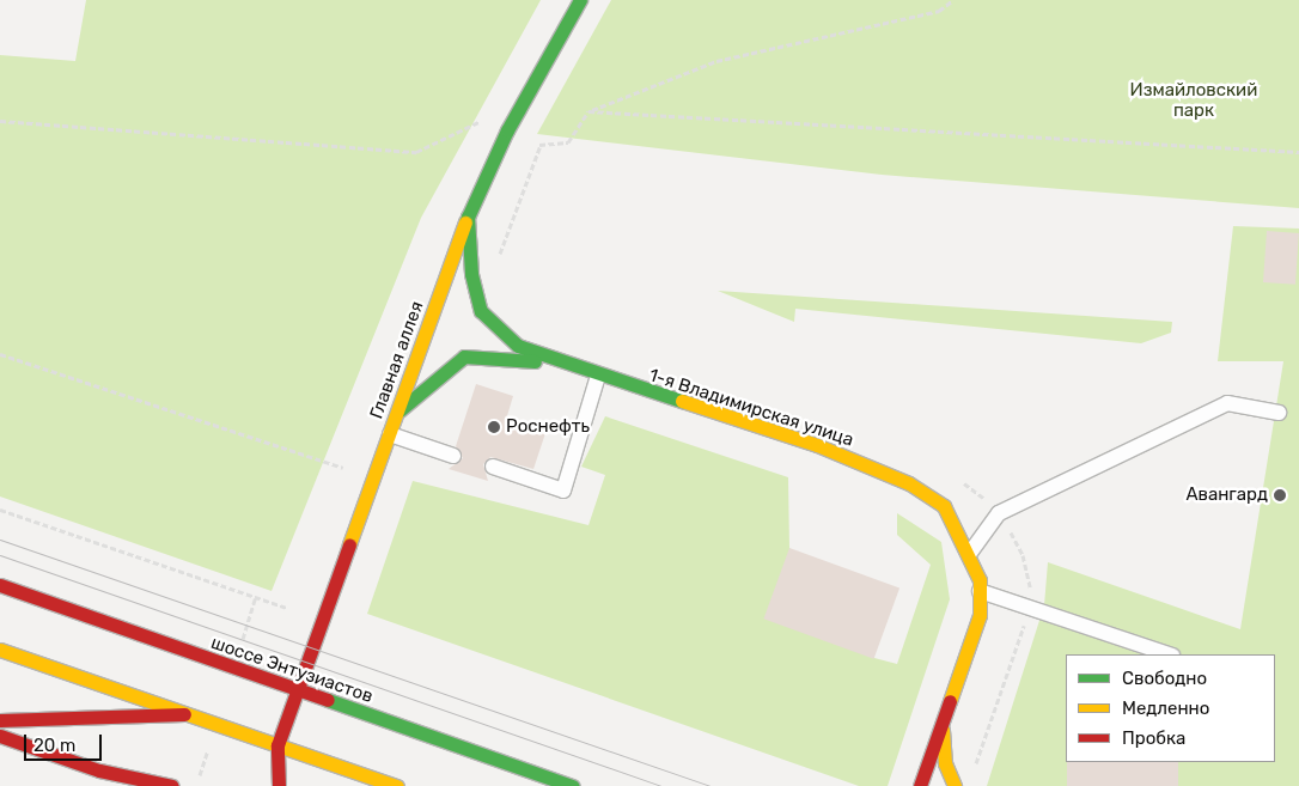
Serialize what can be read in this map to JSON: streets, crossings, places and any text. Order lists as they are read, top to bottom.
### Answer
{
  "streets": {
    "main road": ["Главная аллея", "1-я Владимирская улица", "шоссе Энтузиастов"]
  },
  "crossings": [
    ["Главная аллея", "1-я Владимирская улица"],
    ["Главная аллея", "шоссе Энтузиастов"]
  ],
  "parks": ["Измайловский парк"],
  "places": ["Роснефть", "Авангард"],
  "legend": ["Свободно", "Медленно", "Пробка"],
  "scale_bar": "20 m"
}
